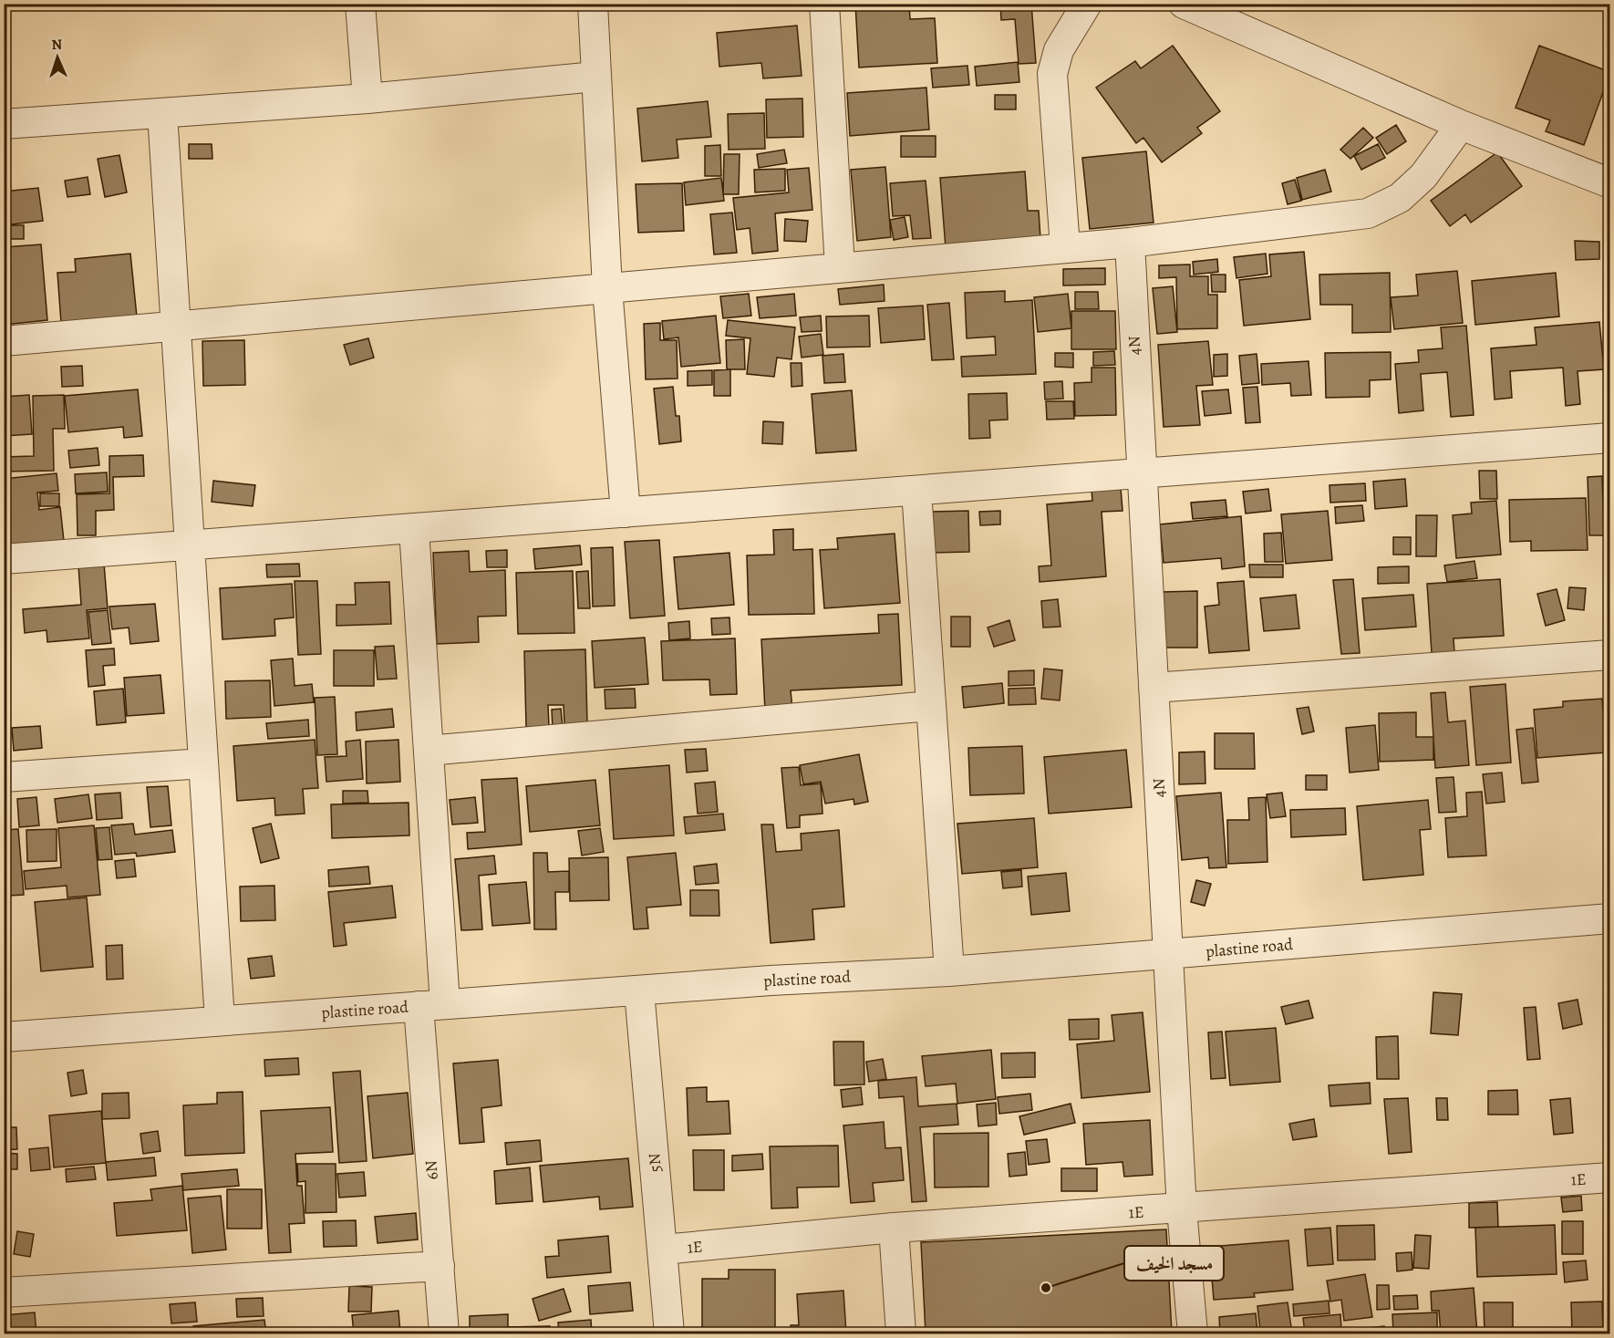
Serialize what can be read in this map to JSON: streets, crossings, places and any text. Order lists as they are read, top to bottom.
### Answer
{
  "streets": {
    "street": [
      "4N",
      "plastine road",
      "5N",
      "6N",
      "1E"
    ]
  },
  "crossings": [
    ["4N", "plastine road"],
    ["4N", "1E"],
    ["plastine road", "5N"],
    ["plastine road", "6N"],
    ["5N", "1E"]
  ],
  "places": ["مسجد الخيف"],
  "north": "top"
}
